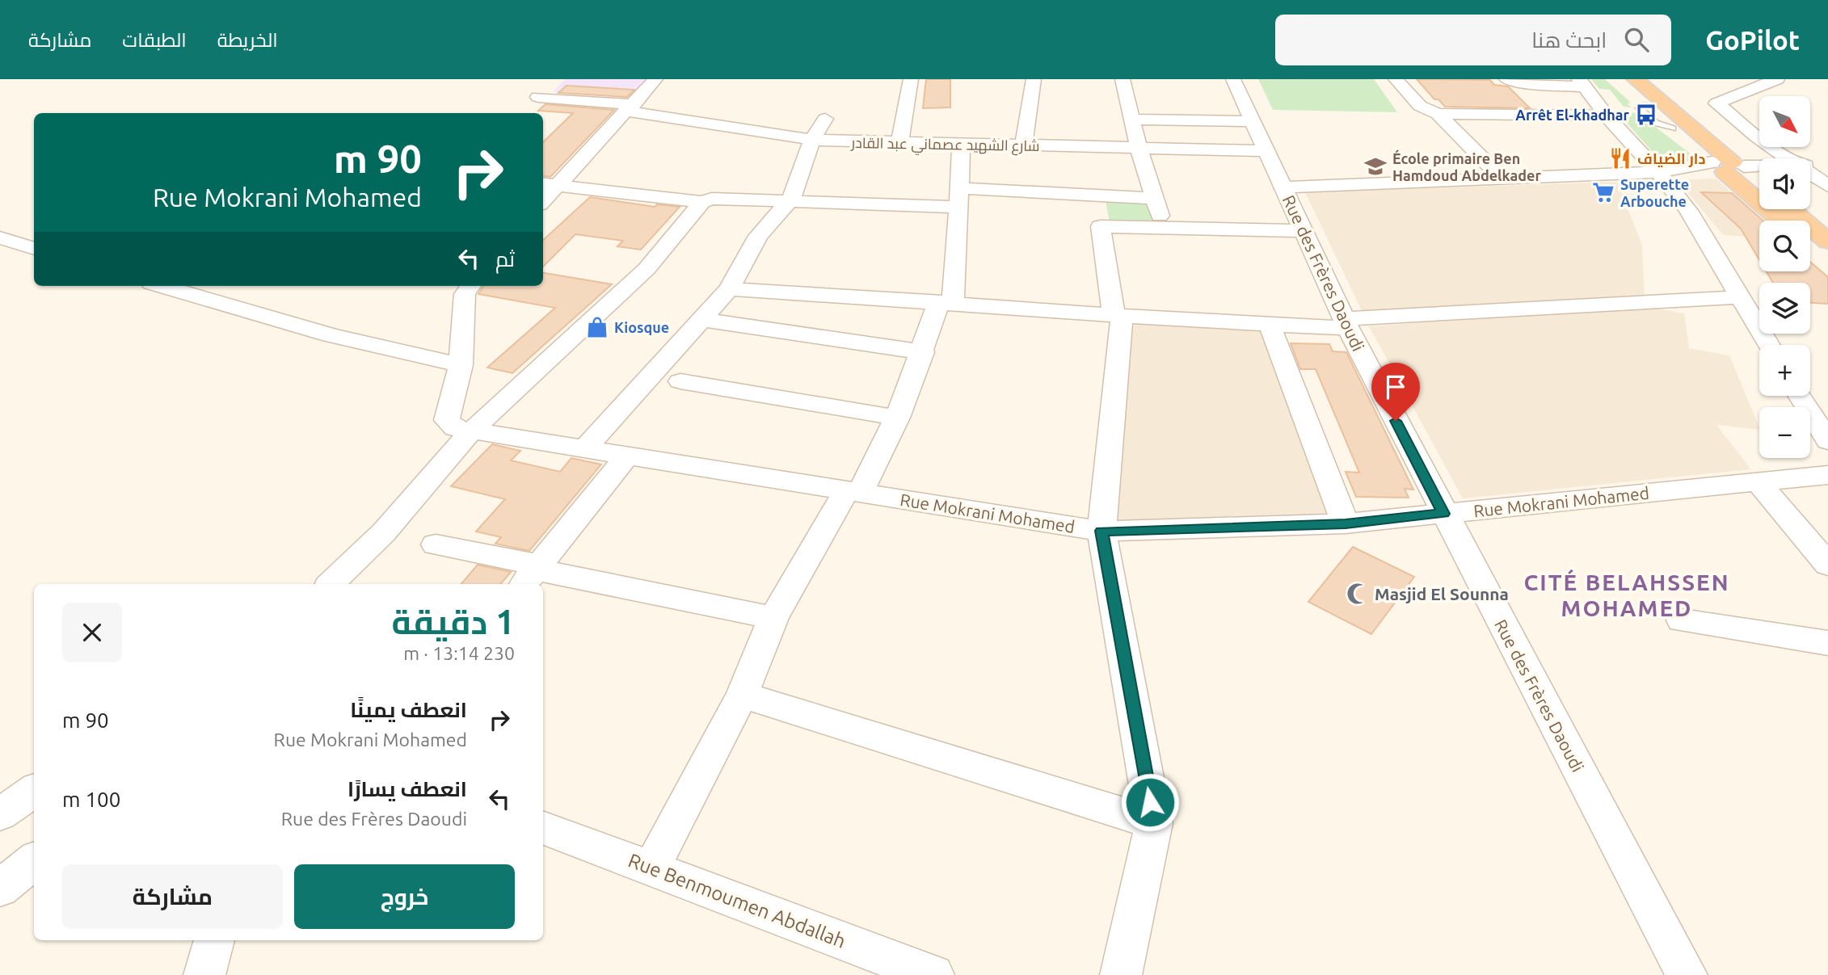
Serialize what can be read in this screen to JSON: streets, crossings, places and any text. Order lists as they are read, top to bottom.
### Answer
{
  "streets": {
    "street": [
      "شارع الشهيد عصماني عبد القادر",
      "Rue des Frères Daoudi",
      "Rue Mokrani Mohamed",
      "Rue Benmoumen Abdallah"
    ]
  },
  "crossings": [
    ["شارع الشهيد عصماني عبد القادر", "Rue des Frères Daoudi"],
    ["Rue des Frères Daoudi", "Rue Mokrani Mohamed"]
  ],
  "districts": ["CITÉ BELAHSSEN MOHAMED"],
  "places": {
    "bus stop": ["Arrêt El-khadhar"],
    "restaurant": ["دار الضياف"],
    "school or university": ["École primaire Ben Hamdoud Abdelkader"],
    "supermarket": ["Superette Arbouche"],
    "shop": ["Kiosque"],
    "mosque": ["Masjid El Sounna"]
  },
  "north": "bottom right",
  "page": {
    "header": "GoPilot",
    "search": "ابحث هنا",
    "nav": ["الخريطة", "الطبقات", "مشاركة"],
    "map_buttons": ["+", "−"],
    "turn": ["90 m", "Rue Mokrani Mohamed"],
    "then": "ثم",
    "heading": ["1 دقيقة", "230 m · 13:14"],
    "list": [
      {
        "name": "انعطف يمينًا",
        "note": "Rue Mokrani Mohamed",
        "value": "90 m"
      },
      {
        "name": "انعطف يسارًا",
        "note": "Rue des Frères Daoudi",
        "value": "100 m"
      }
    ],
    "buttons": ["خروج", "مشاركة"]
  }
}
